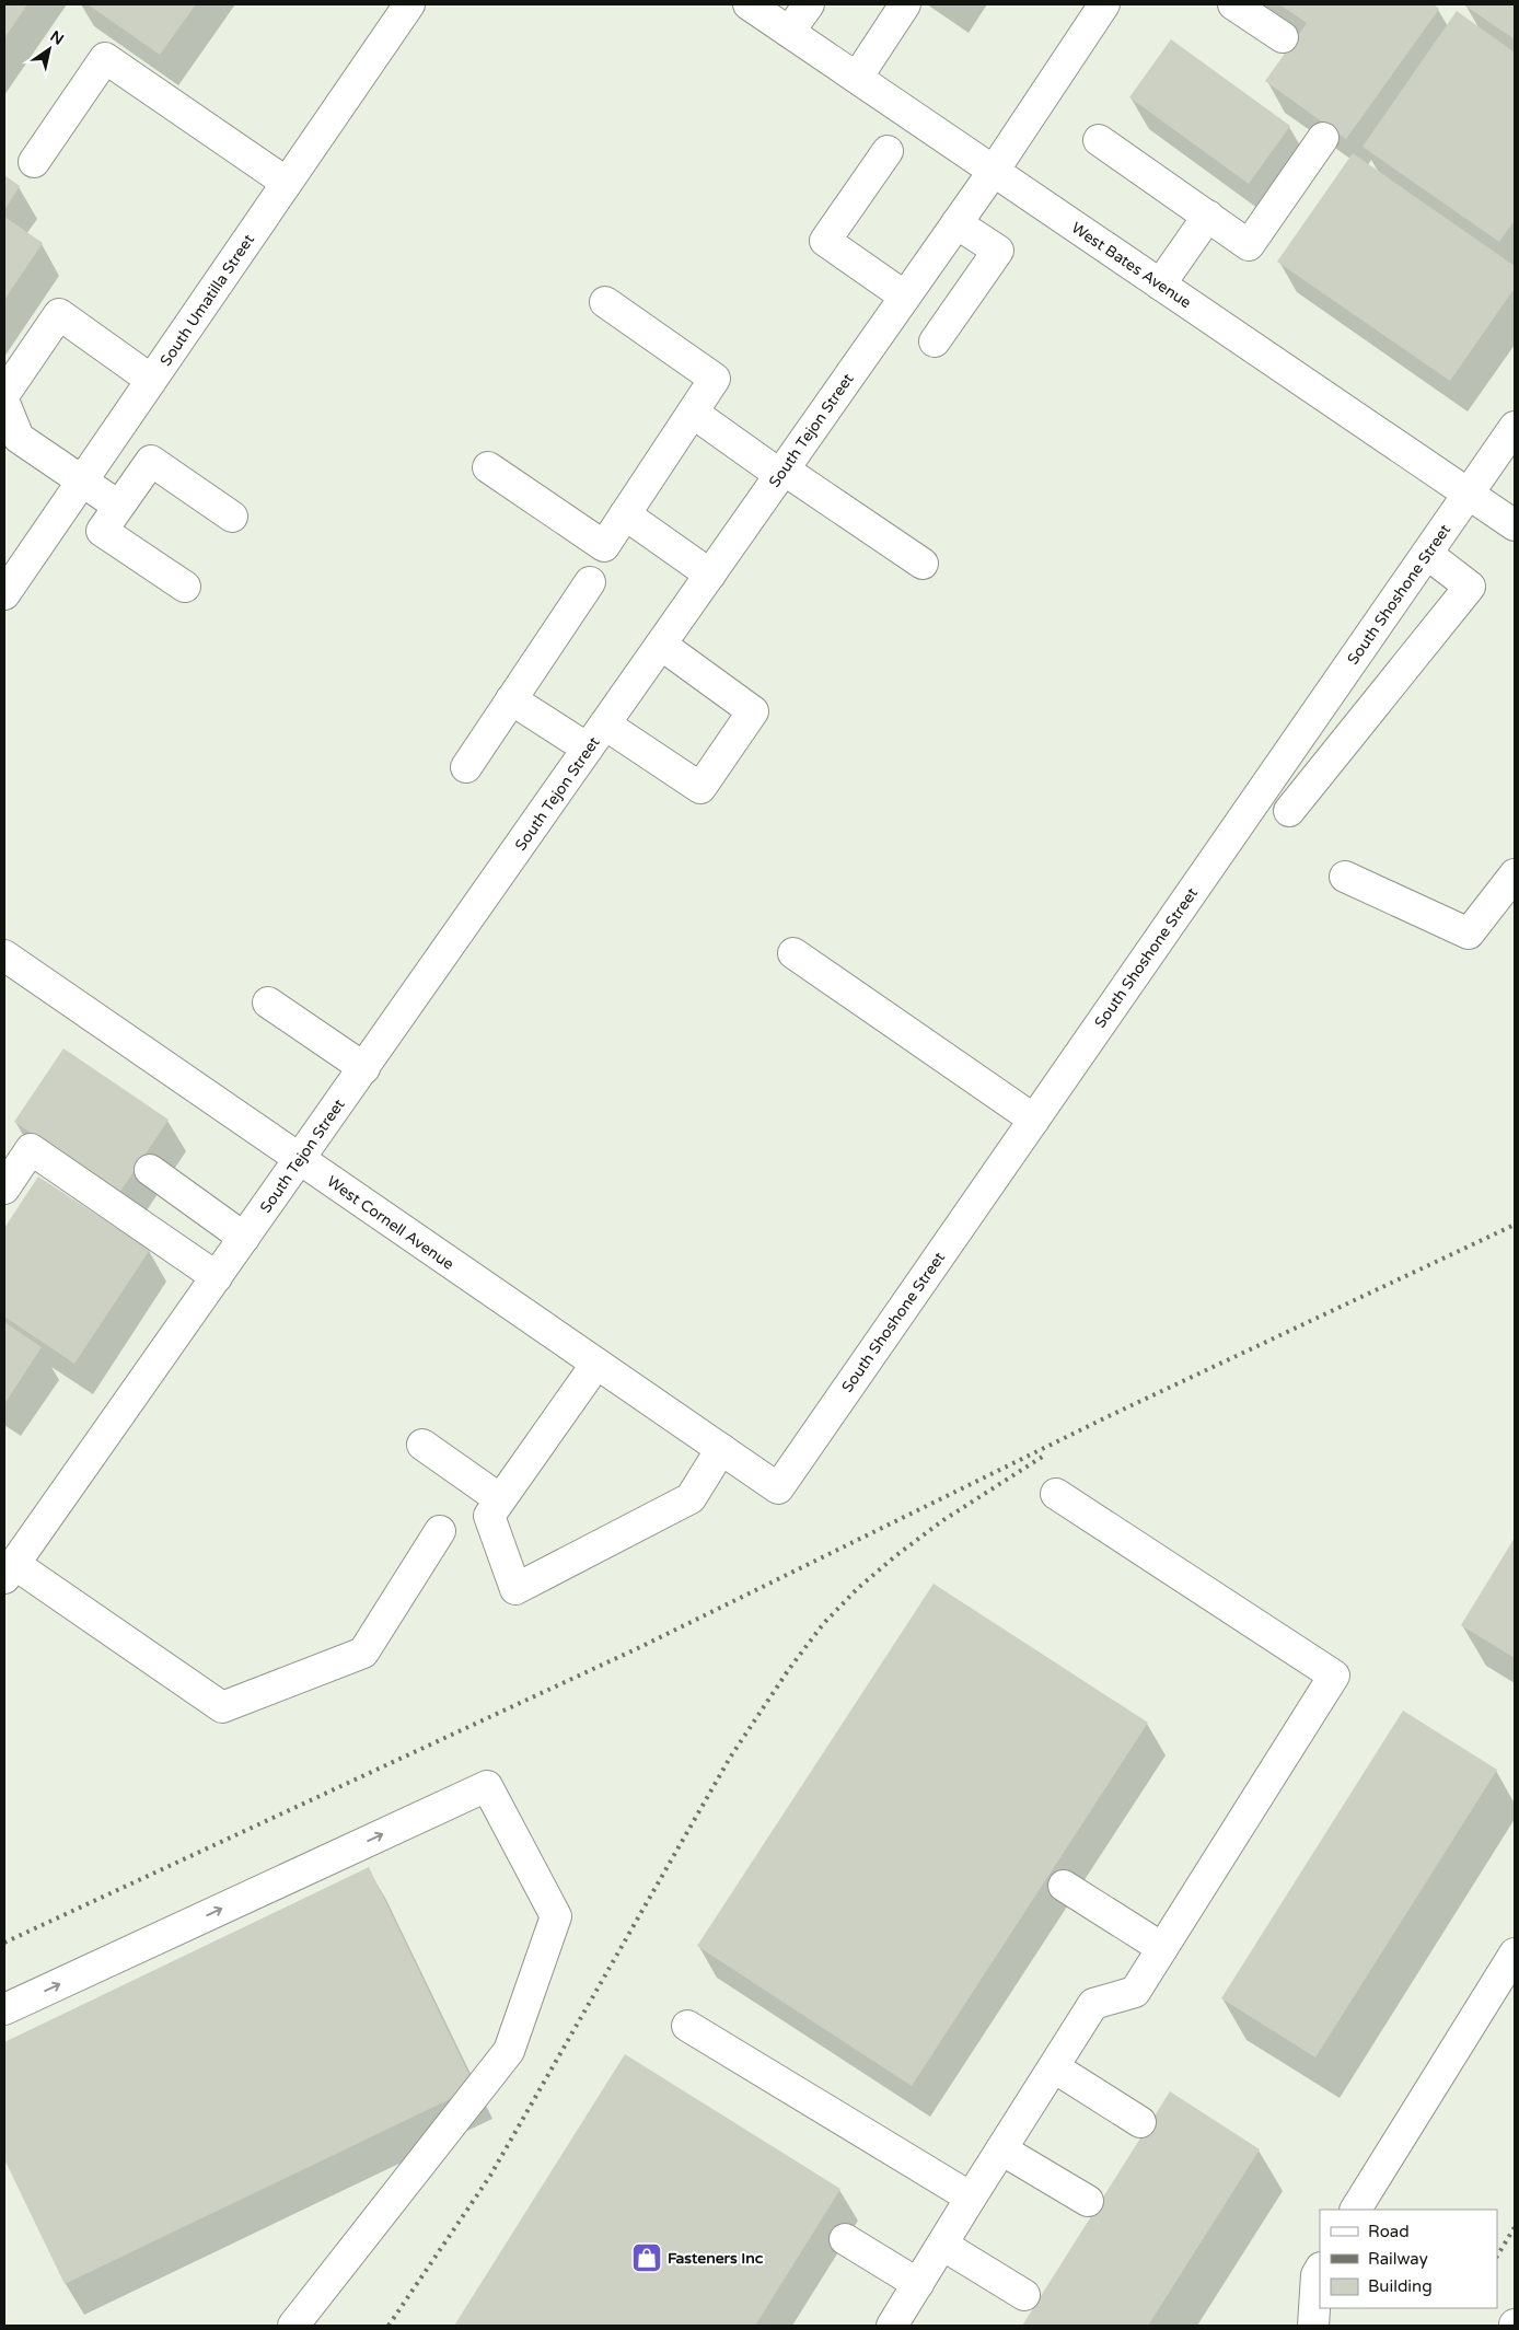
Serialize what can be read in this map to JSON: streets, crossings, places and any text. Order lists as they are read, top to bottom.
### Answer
{
  "streets": {
    "street": [
      "West Bates Avenue",
      "South Umatilla Street",
      "South Tejon Street",
      "South Shoshone Street",
      "West Cornell Avenue"
    ]
  },
  "crossings": [
    ["West Bates Avenue", "South Tejon Street"],
    ["West Bates Avenue", "South Shoshone Street"],
    ["South Tejon Street", "West Cornell Avenue"],
    ["South Shoshone Street", "West Cornell Avenue"]
  ],
  "places": {
    "shop": ["Fasteners Inc"]
  },
  "legend": ["Road", "Railway", "Building"],
  "north": "top right"
}
